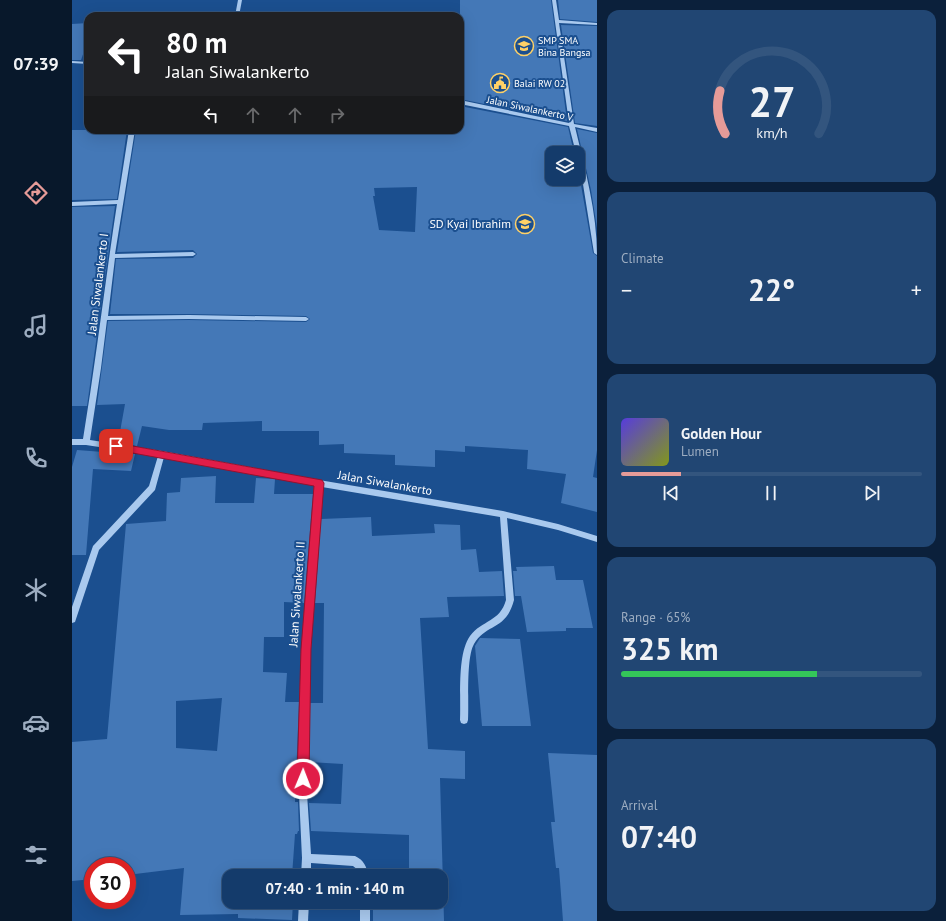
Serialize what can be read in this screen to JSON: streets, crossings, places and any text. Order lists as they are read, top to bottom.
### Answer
{
  "streets": {
    "street": [
      "Jalan Siwalankerto V",
      "Jalan Siwalankerto I",
      "Jalan Siwalankerto",
      "Jalan Siwalankerto II"
    ]
  },
  "crossings": [
    ["Jalan Siwalankerto I", "Jalan Siwalankerto"],
    ["Jalan Siwalankerto", "Jalan Siwalankerto II"]
  ],
  "places": {
    "school or university": ["SMP SMA Bina Bangsa", "SD Kyai Ibrahim"],
    "public building": ["Balai RW 02"]
  },
  "page": {
    "tabs": "07:39",
    "turn": ["80 m", "Jalan Siwalankerto"],
    "tile": [
      "Climate",
      ["Range · 65%", "325 km"],
      ["Arrival", "07:40"]
    ],
    "heat": ["−", "22°", "+"],
    "song": ["Golden Hour", "Lumen"],
    "limit": "30",
    "trip": "07:40 · 1 min · 140 m",
    "gauge": ["27", "km/h"]
  }
}
